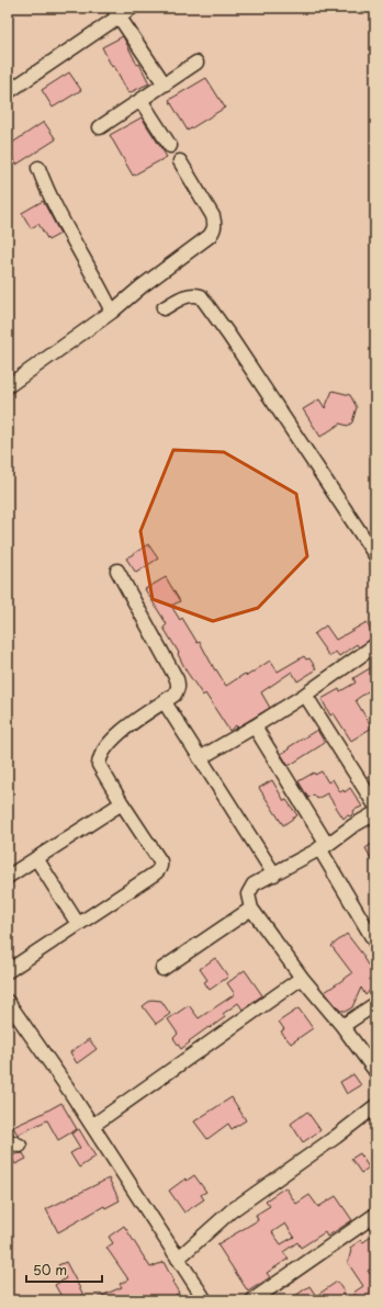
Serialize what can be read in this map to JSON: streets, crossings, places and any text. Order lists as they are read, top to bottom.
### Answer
{
  "scale_bar": "50 m"
}
